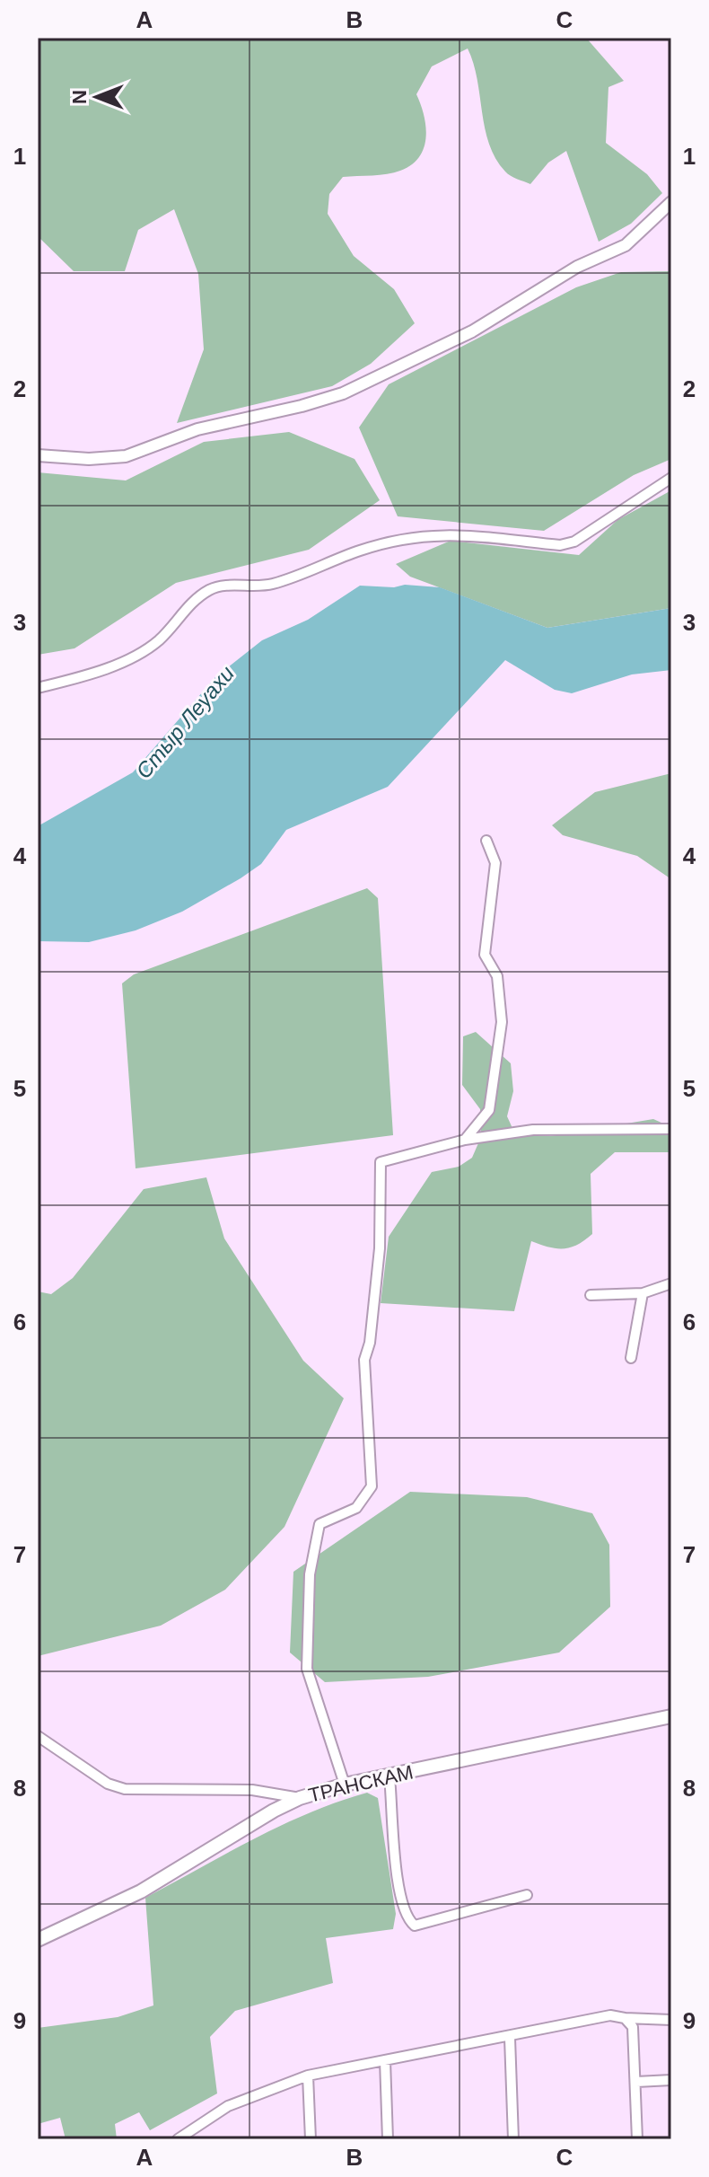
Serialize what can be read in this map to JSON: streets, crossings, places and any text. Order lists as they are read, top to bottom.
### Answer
{
  "streets": {
    "highway": ["ТРАНСКАМ"]
  },
  "water": ["Стыр Леуахи"],
  "north": "left",
  "grid": {
    "columns": ["A", "B", "C"],
    "rows": [
      "1",
      "2",
      "3",
      "4",
      "5",
      "6",
      "7",
      "8",
      "9"
    ]
  }
}
